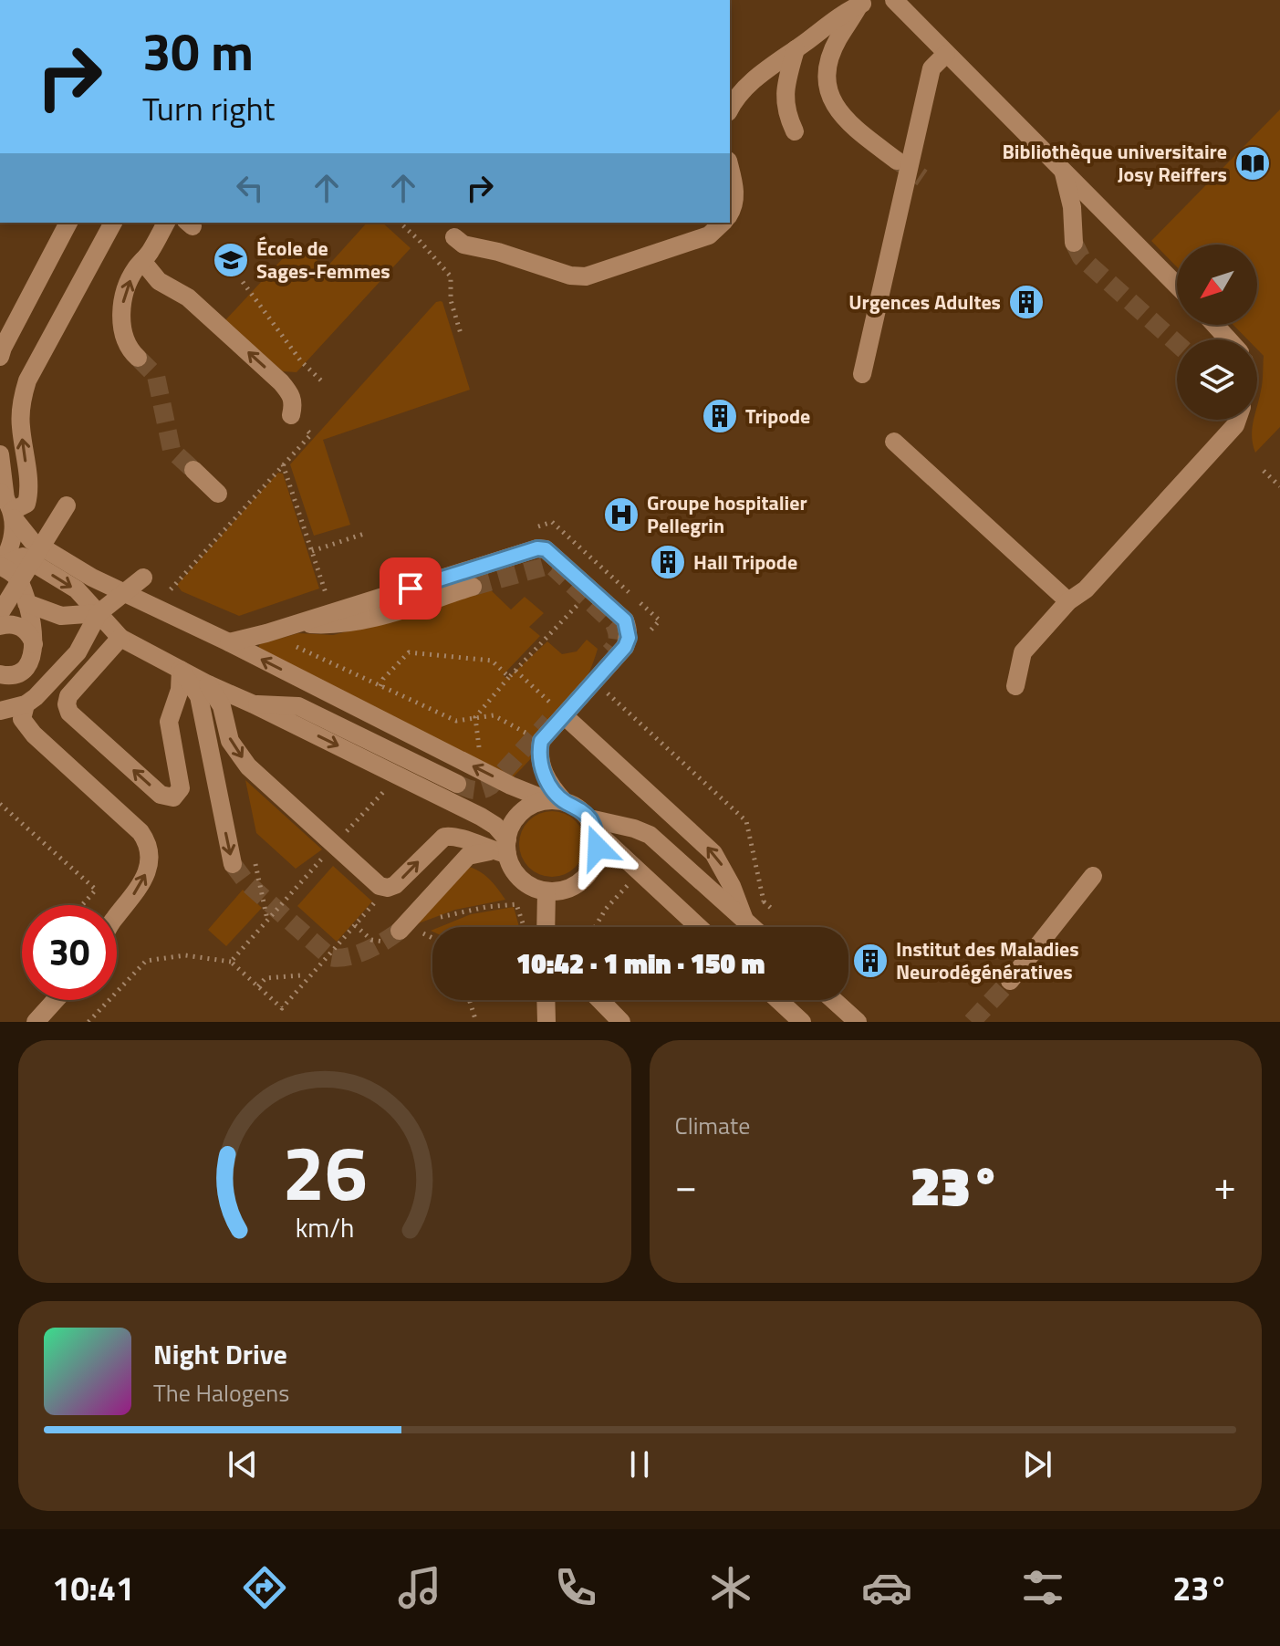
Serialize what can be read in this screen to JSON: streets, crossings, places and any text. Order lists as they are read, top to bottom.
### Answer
{
  "places": {
    "library": ["Bibliothèque universitaire Josy Reiffers"],
    "school or university": ["École de Sages-Femmes"],
    "building": [
      "Urgences Adultes",
      "Tripode",
      "Hall Tripode",
      "Institut des Maladies Neurodégénératives"
    ],
    "hospital": ["Groupe hospitalier Pellegrin"]
  },
  "north": "bottom left",
  "page": {
    "turn": ["30 m", "Turn right"],
    "limit": "30",
    "trip": "10:42 · 1 min · 150 m",
    "tile": "Climate",
    "heat": ["−", "23°", "+"],
    "song": ["Night Drive", "The Halogens"],
    "tabs": ["10:41", "23°"],
    "gauge": ["26", "km/h"]
  }
}
